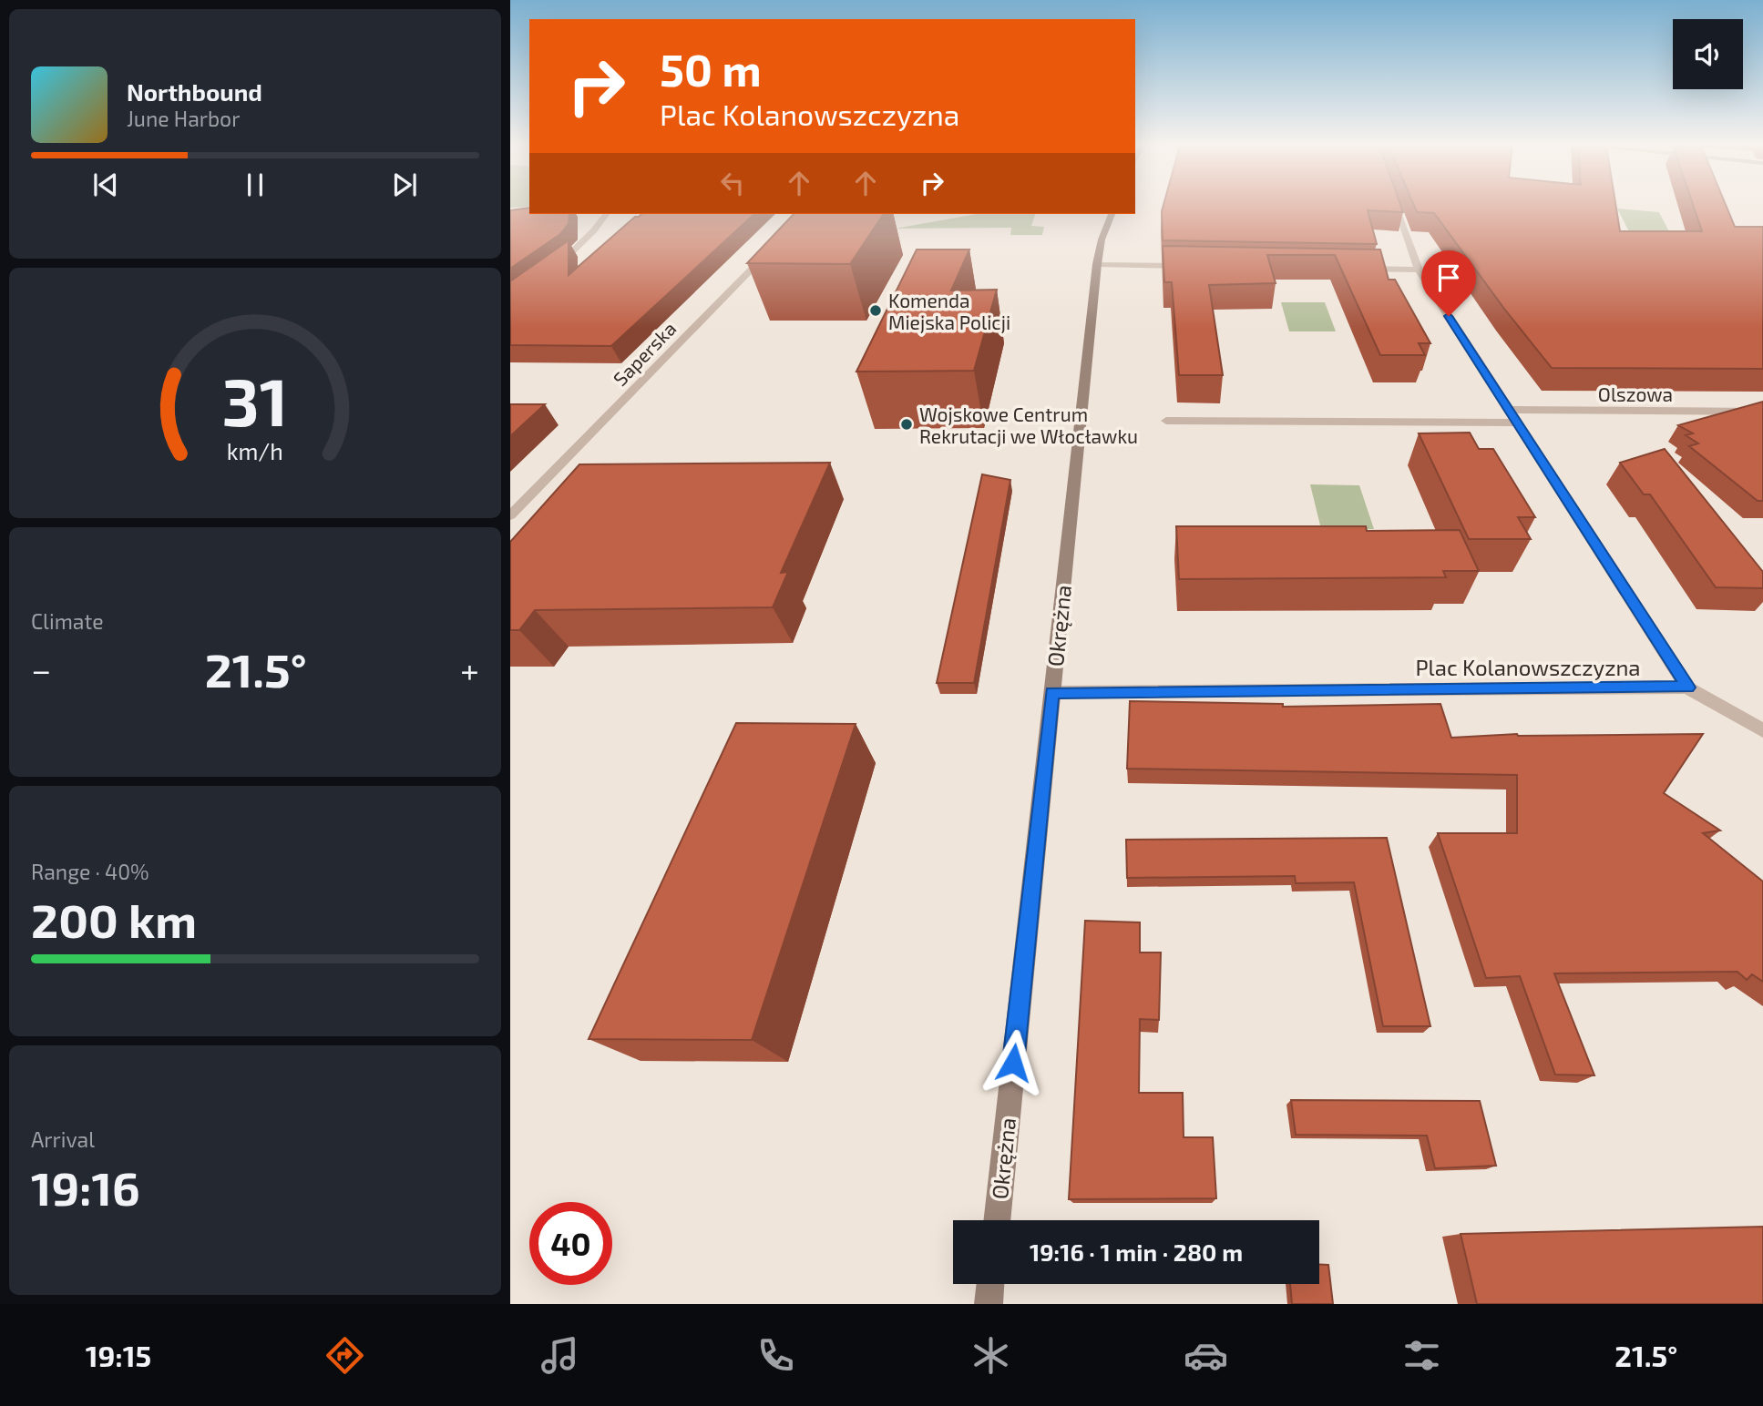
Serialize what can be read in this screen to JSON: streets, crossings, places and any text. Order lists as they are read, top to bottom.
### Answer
{
  "streets": {
    "street": [
      "Saperska",
      "Olszowa",
      "Okrężna",
      "Plac Kolanowszczyzna"
    ]
  },
  "crossings": [
    ["Olszowa", "Plac Kolanowszczyzna"],
    ["Okrężna", "Plac Kolanowszczyzna"]
  ],
  "places": ["Komenda Miejska Policji", "Wojskowe Centrum Rekrutacji we Włocławku"],
  "page": {
    "turn": ["50 m", "Plac Kolanowszczyzna"],
    "song": ["Northbound", "June Harbor"],
    "tile": [
      "Climate",
      ["Range · 40%", "200 km"],
      ["Arrival", "19:16"]
    ],
    "heat": ["−", "21.5°", "+"],
    "limit": "40",
    "trip": "19:16 · 1 min · 280 m",
    "tabs": ["19:15", "21.5°"],
    "gauge": ["31", "km/h"]
  }
}
